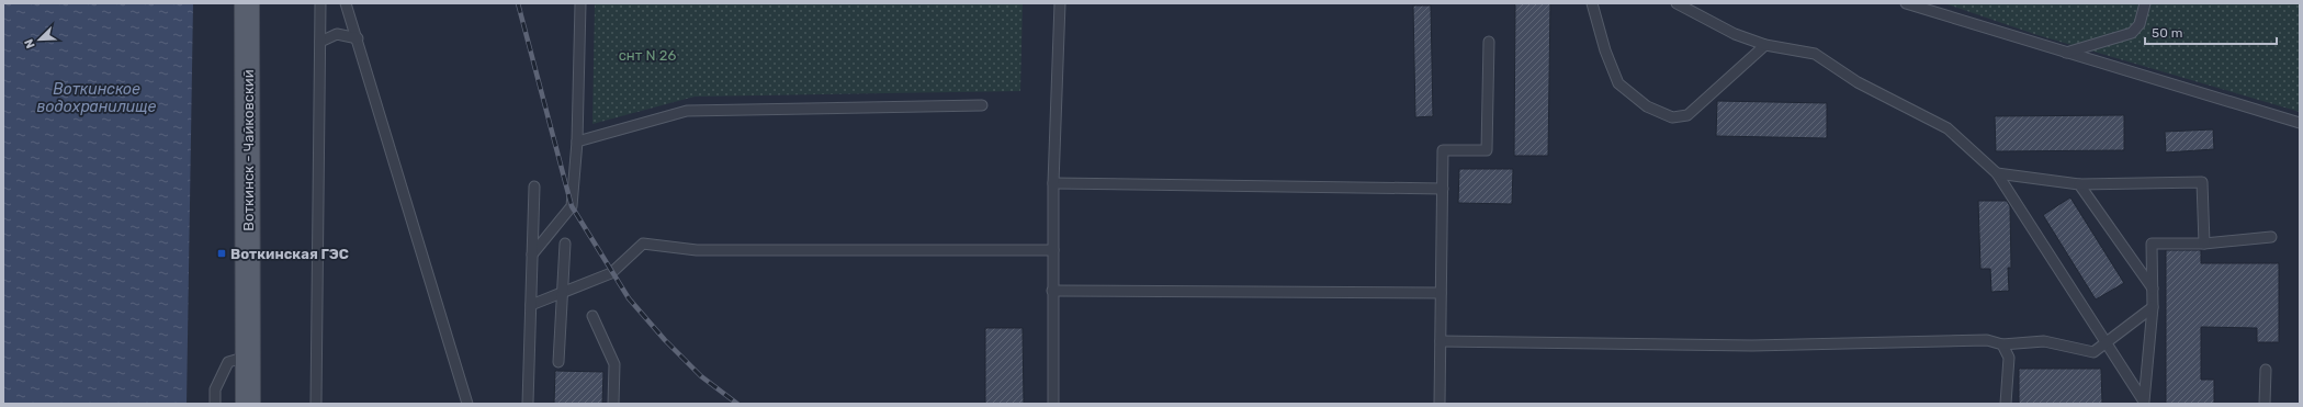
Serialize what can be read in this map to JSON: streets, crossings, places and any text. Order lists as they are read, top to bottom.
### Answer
{
  "streets": {
    "main road": ["Воткинск - Чайковский"]
  },
  "water": ["Воткинское водохранилище"],
  "parks": ["снт N 26"],
  "places": {
    "transit": ["Воткинская ГЭС"]
  },
  "scale_bar": "50 m",
  "north": "bottom left"
}
